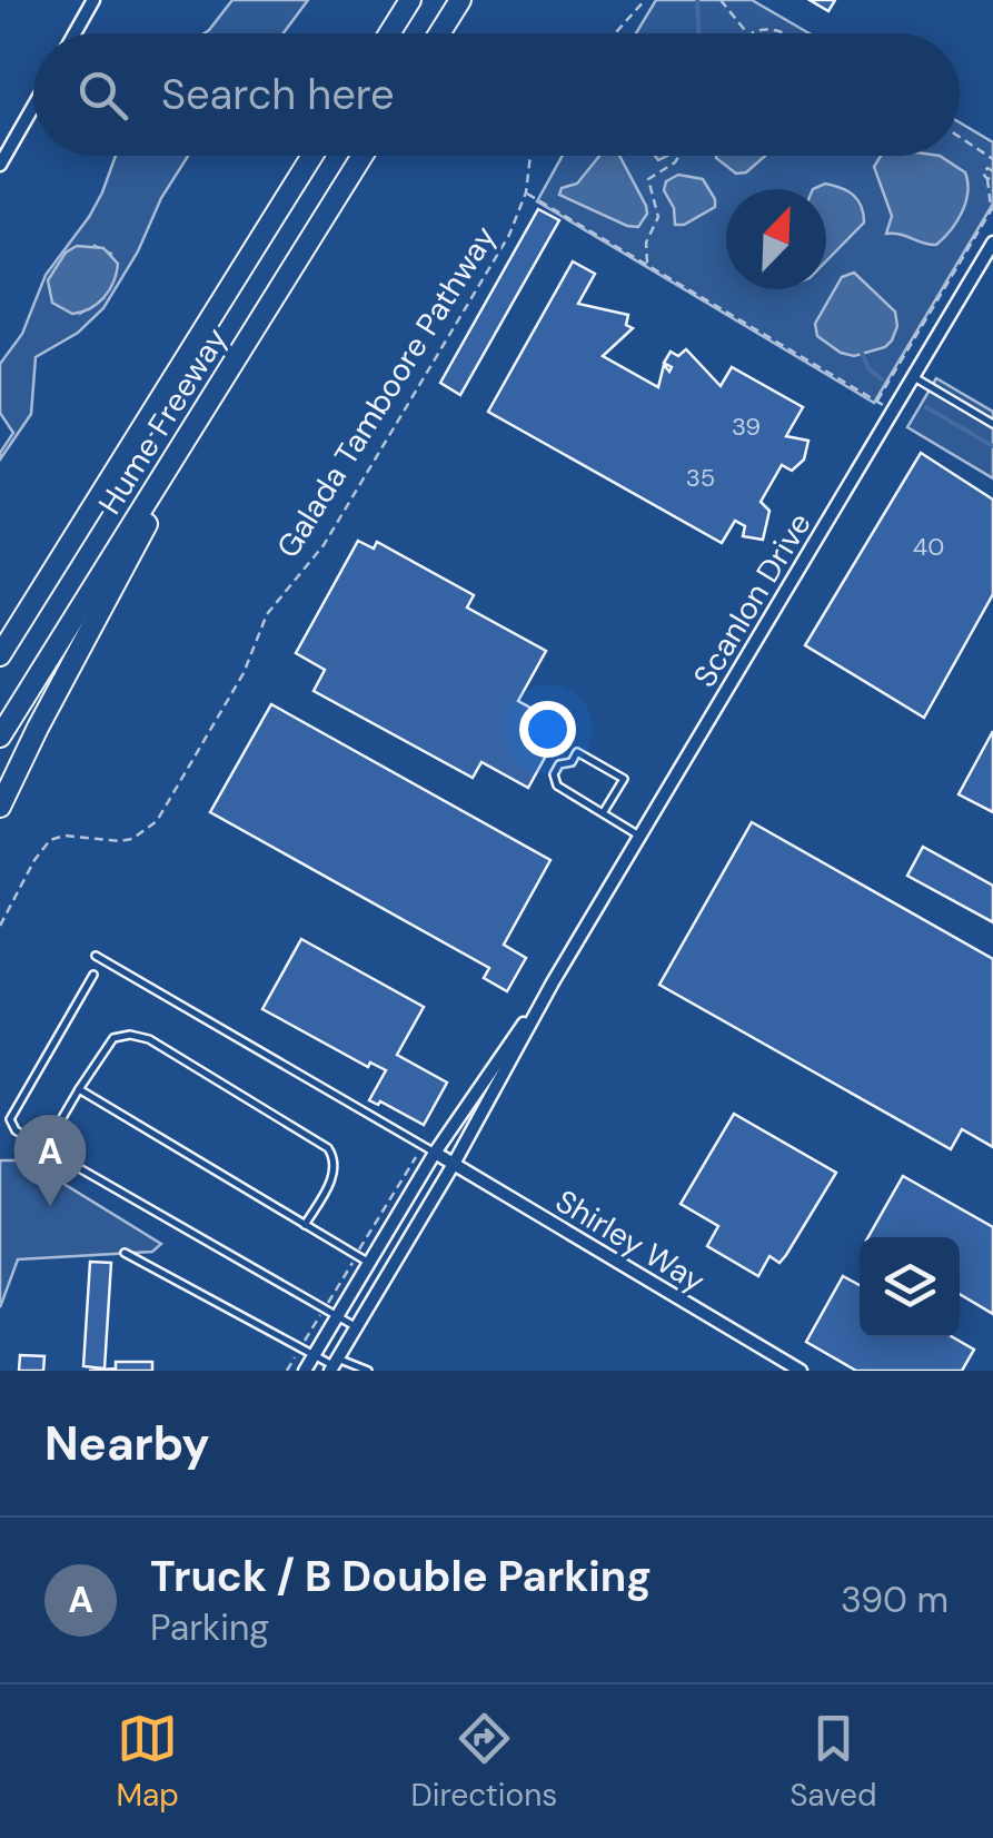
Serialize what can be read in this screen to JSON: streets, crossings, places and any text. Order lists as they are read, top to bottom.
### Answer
{
  "streets": {
    "highway": ["Hume Freeway"],
    "street": ["Scanlon Drive", "Shirley Way"],
    "path": ["Galada Tamboore Pathway"]
  },
  "crossings": [
    ["Scanlon Drive", "Shirley Way"]
  ],
  "house_numbers": ["39", "35", "40"],
  "north": "top right",
  "page": {
    "search": "Search here",
    "pins": "A",
    "heading": "Nearby",
    "list": [
      {
        "mark": "A",
        "name": "Truck / B Double Parking",
        "note": "Parking",
        "value": "390 m"
      }
    ],
    "nav": ["Map", "Directions", "Saved"]
  }
}
